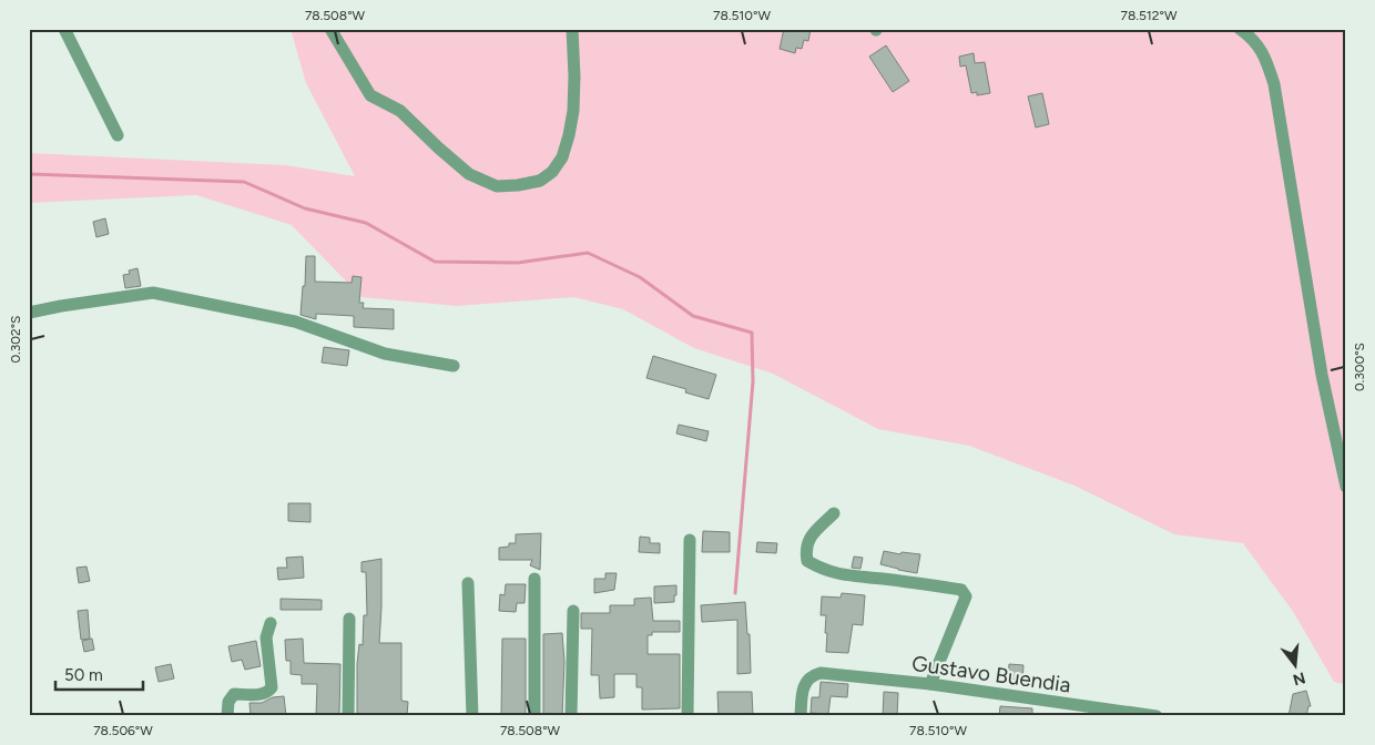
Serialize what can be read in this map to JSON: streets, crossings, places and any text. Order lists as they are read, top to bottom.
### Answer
{
  "streets": {
    "street": ["Gustavo Buendia"]
  },
  "scale_bar": "50 m",
  "north": "bottom",
  "coordinates": [
    "78.508°W",
    "78.510°W",
    "78.512°W",
    "0.302°S",
    "0.300°S",
    "78.506°W"
  ]
}
